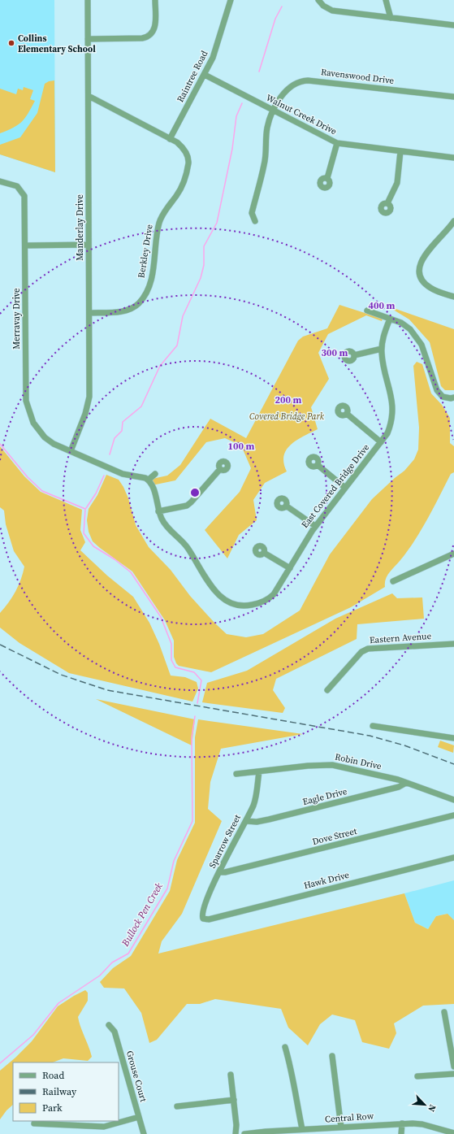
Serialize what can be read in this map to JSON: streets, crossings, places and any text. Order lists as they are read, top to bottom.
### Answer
{
  "streets": {
    "street": [
      "Raintree Road",
      "Ravenswood Drive",
      "Walnut Creek Drive",
      "Manderlay Drive",
      "Berkley Drive",
      "Merravay Drive",
      "East Covered Bridge Drive",
      "Eastern Avenue",
      "Robin Drive",
      "Eagle Drive",
      "Dove Street",
      "Sparrow Street",
      "Hawk Drive",
      "Grouse Court",
      "Central Row"
    ]
  },
  "crossings": [
    ["Raintree Road", "Walnut Creek Drive"],
    ["Raintree Road", "Berkley Drive"],
    ["Ravenswood Drive", "Walnut Creek Drive"],
    ["Manderlay Drive", "Berkley Drive"],
    ["Manderlay Drive", "Merravay Drive"],
    ["Robin Drive", "Eagle Drive"],
    ["Robin Drive", "Sparrow Street"],
    ["Eagle Drive", "Sparrow Street"],
    ["Dove Street", "Sparrow Street"],
    ["Sparrow Street", "Hawk Drive"]
  ],
  "water": ["Bullock Pen Creek"],
  "parks": ["Covered Bridge Park"],
  "places": ["Collins Elementary School"],
  "legend": ["Road", "Railway", "Park"],
  "north": "bottom right",
  "rings": [
    "400 m",
    "300 m",
    "200 m",
    "100 m"
  ]
}
